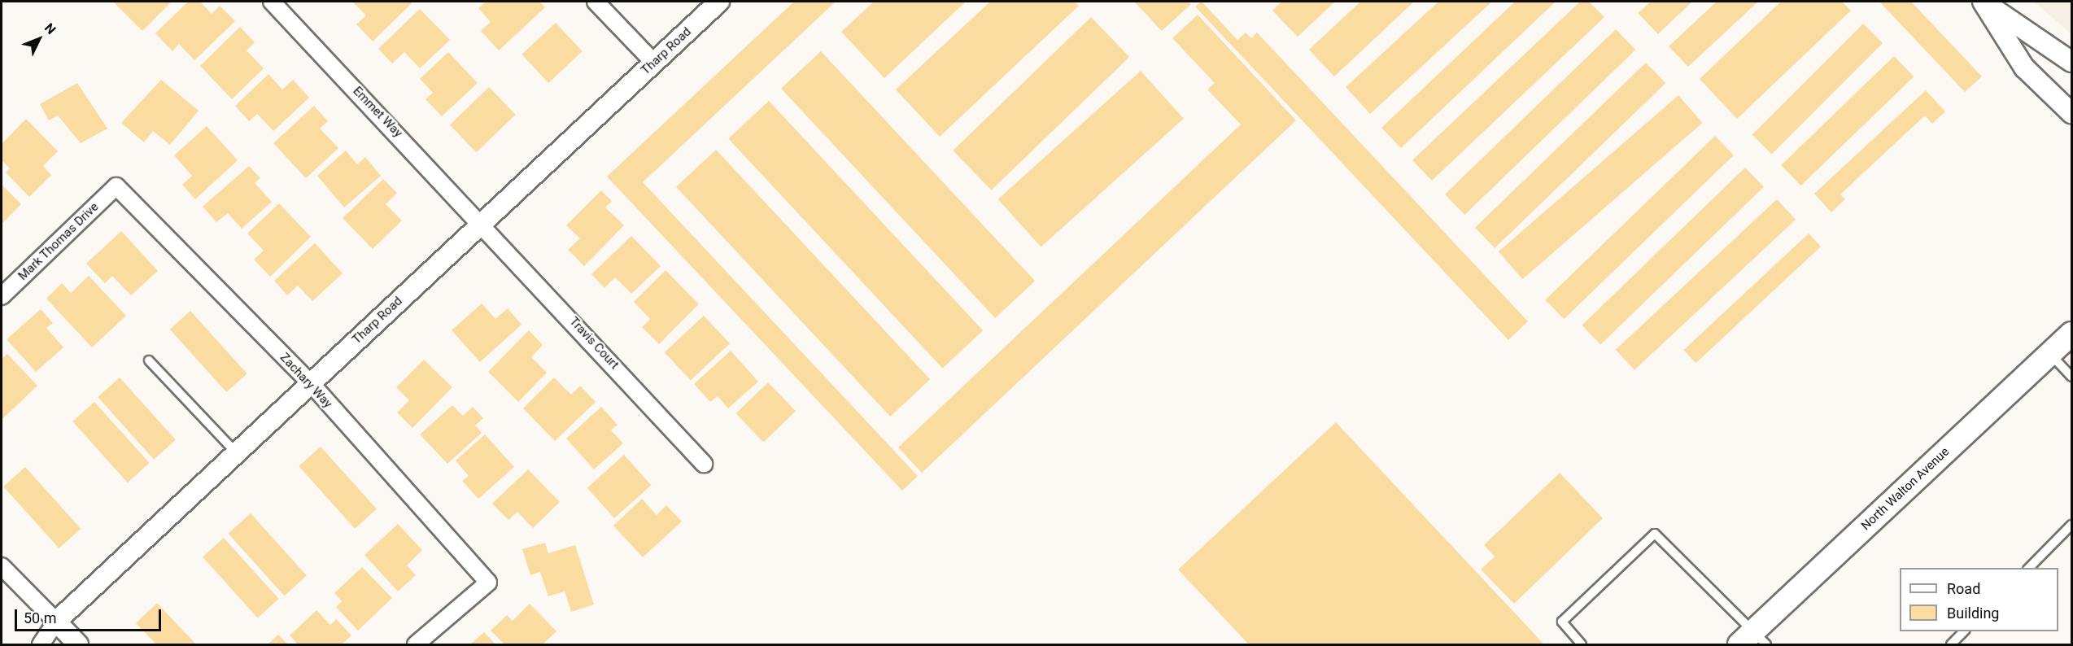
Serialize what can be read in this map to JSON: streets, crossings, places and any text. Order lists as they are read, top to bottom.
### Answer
{
  "streets": {
    "main road": ["North Walton Avenue"],
    "street": [
      "Tharp Road",
      "Emmet Way",
      "Mark Thomas Drive",
      "Travis Court",
      "Zachary Way"
    ]
  },
  "crossings": [
    ["Tharp Road", "Emmet Way"],
    ["Tharp Road", "Travis Court"],
    ["Tharp Road", "Zachary Way"],
    ["Emmet Way", "Travis Court"],
    ["Mark Thomas Drive", "Zachary Way"]
  ],
  "legend": ["Road", "Building"],
  "scale_bar": "50 m",
  "north": "top right"
}
